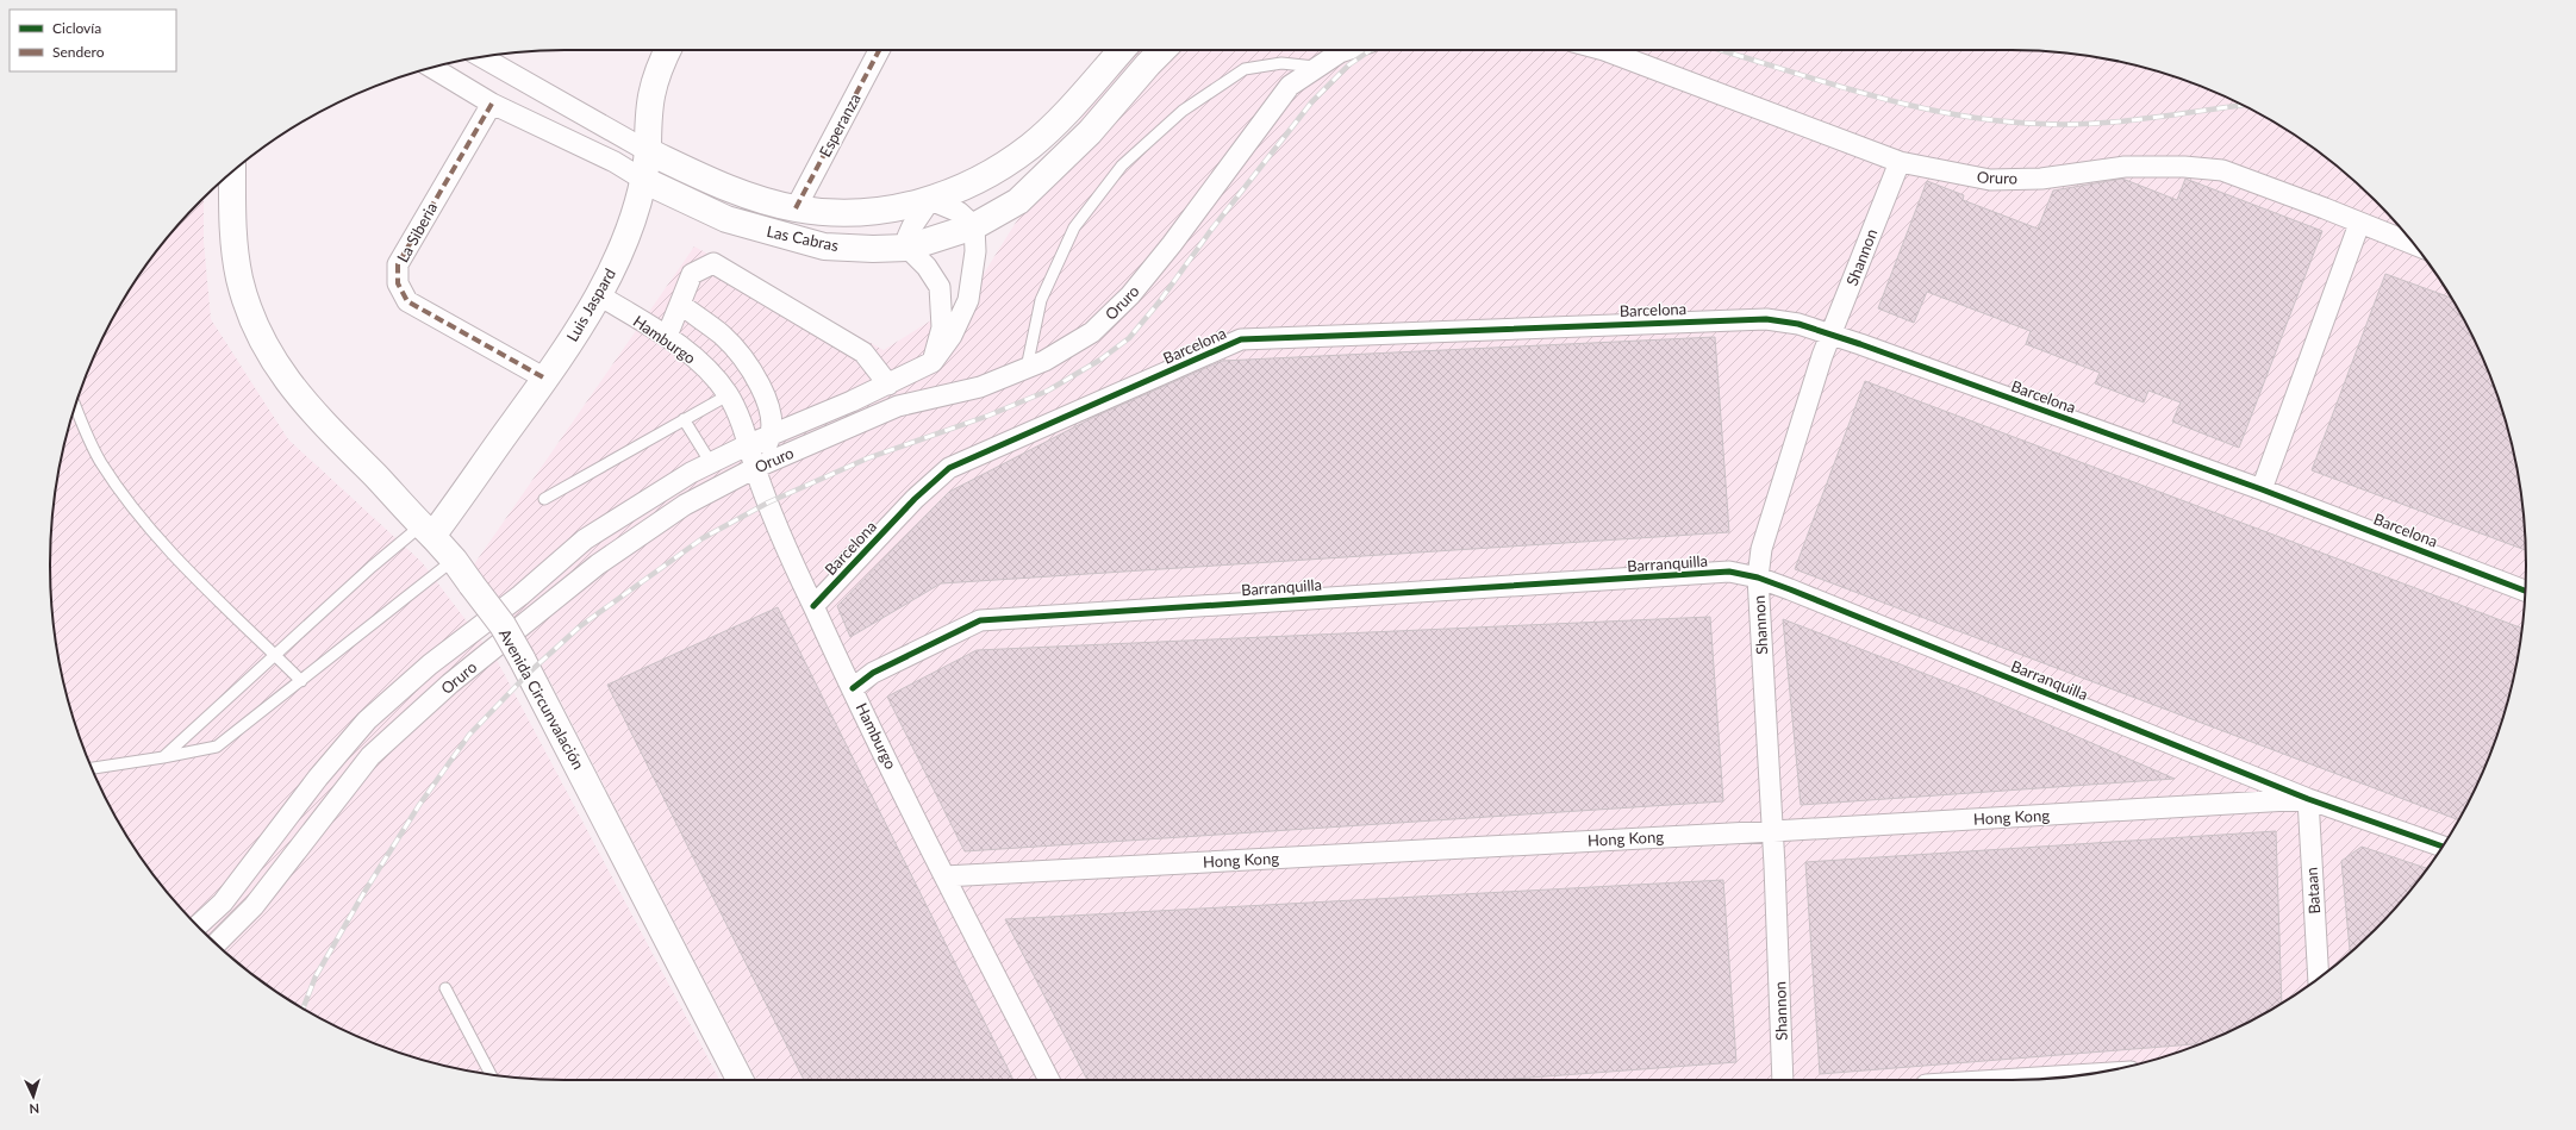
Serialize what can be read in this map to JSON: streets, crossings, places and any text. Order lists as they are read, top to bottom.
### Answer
{
  "streets": {
    "main road": ["Las Cabras", "Luis Jaspard", "Avenida Circunvalación"],
    "street": [
      "Esperanza",
      "Oruro",
      "La Siberia",
      "Shannon",
      "Barcelona",
      "Hamburgo",
      "Barranquilla",
      "Hong Kong",
      "Bataan"
    ]
  },
  "crossings": [
    ["Esperanza", "Las Cabras"],
    ["Oruro", "Shannon"],
    ["Oruro", "Hamburgo"],
    ["La Siberia", "Las Cabras"],
    ["La Siberia", "Luis Jaspard"],
    ["Las Cabras", "Luis Jaspard"],
    ["Shannon", "Barcelona"],
    ["Shannon", "Barranquilla"],
    ["Shannon", "Hong Kong"],
    ["Luis Jaspard", "Hamburgo"],
    ["Luis Jaspard", "Avenida Circunvalación"],
    ["Barcelona", "Hamburgo"],
    ["Hamburgo", "Barranquilla"],
    ["Hamburgo", "Hong Kong"],
    ["Barranquilla", "Hong Kong"],
    ["Barranquilla", "Bataan"],
    ["Hong Kong", "Bataan"]
  ],
  "legend": ["Ciclovía", "Sendero"],
  "north": "bottom"
}
